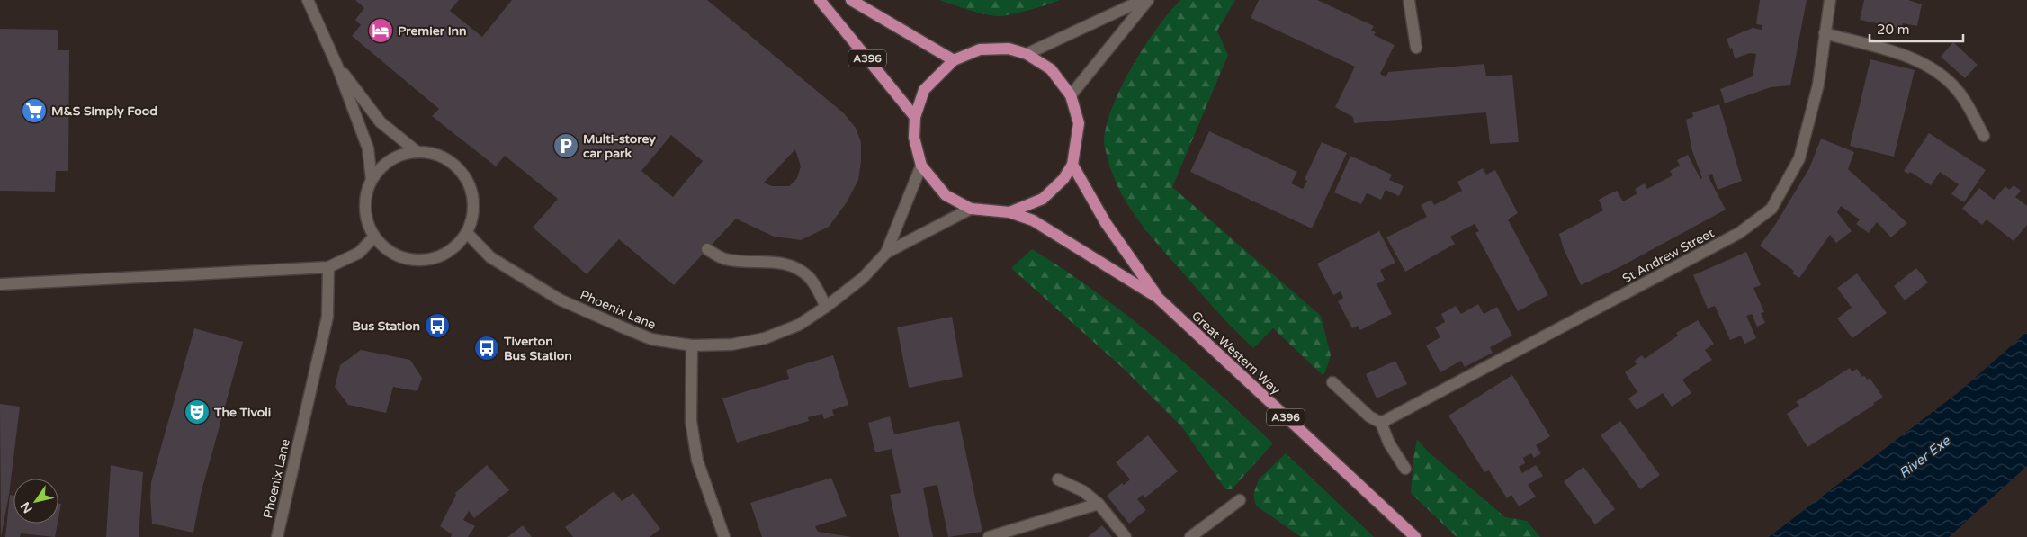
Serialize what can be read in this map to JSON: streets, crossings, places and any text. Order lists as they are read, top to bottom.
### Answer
{
  "streets": {
    "main road": ["A396", "Great Western Way"],
    "street": ["St Andrew Street", "Phoenix Lane"]
  },
  "crossings": [
    ["A396", "Phoenix Lane"],
    ["A396", "Great Western Way"]
  ],
  "water": ["River Exe"],
  "places": {
    "hotel": ["Premier Inn"],
    "supermarket": ["M&S Simply Food"],
    "parking": ["Multi-storey car park"],
    "bus stop": ["Bus Station", "Tiverton Bus Station"],
    "theatre": ["The Tivoli"]
  },
  "scale_bar": "20 m",
  "north": "bottom left"
}
